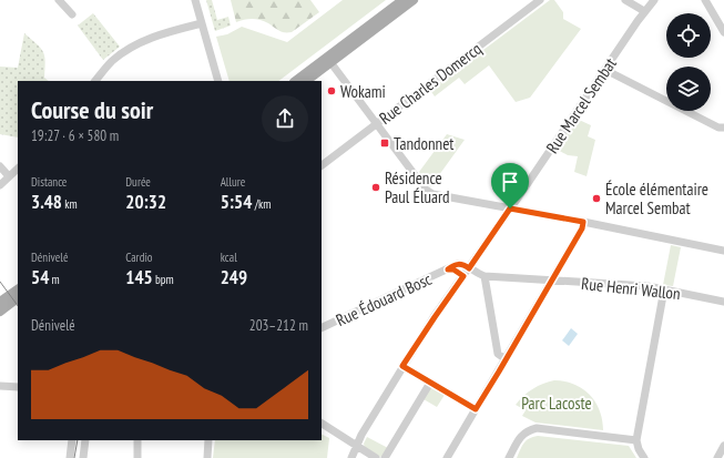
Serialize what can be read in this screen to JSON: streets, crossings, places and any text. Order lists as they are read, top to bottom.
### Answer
{
  "streets": {
    "street": [
      "Rue Charles Domercq",
      "Rue Marcel Sembat",
      "Rue Henri Wallon",
      "Rue Édouard Bosc"
    ]
  },
  "crossings": [
    ["Rue Marcel Sembat", "Rue Édouard Bosc"]
  ],
  "parks": ["Parc Lacoste"],
  "places": {
    "other": ["Wokami", "Résidence Paul Éluard", "École élémentaire Marcel Sembat"],
    "transit": ["Tandonnet"]
  },
  "page": {
    "heading": ["Course du soir", "19:27 · 6 × 580 m"],
    "stats": [
      ["Distance", "3.48 km"],
      ["Durée", "20:32"],
      ["Allure", "5:54 /km"],
      ["Dénivelé", "54 m"],
      ["Cardio", "145 bpm"],
      ["kcal", "249"]
    ],
    "chart": ["Dénivelé", "203–212 m"]
  }
}
